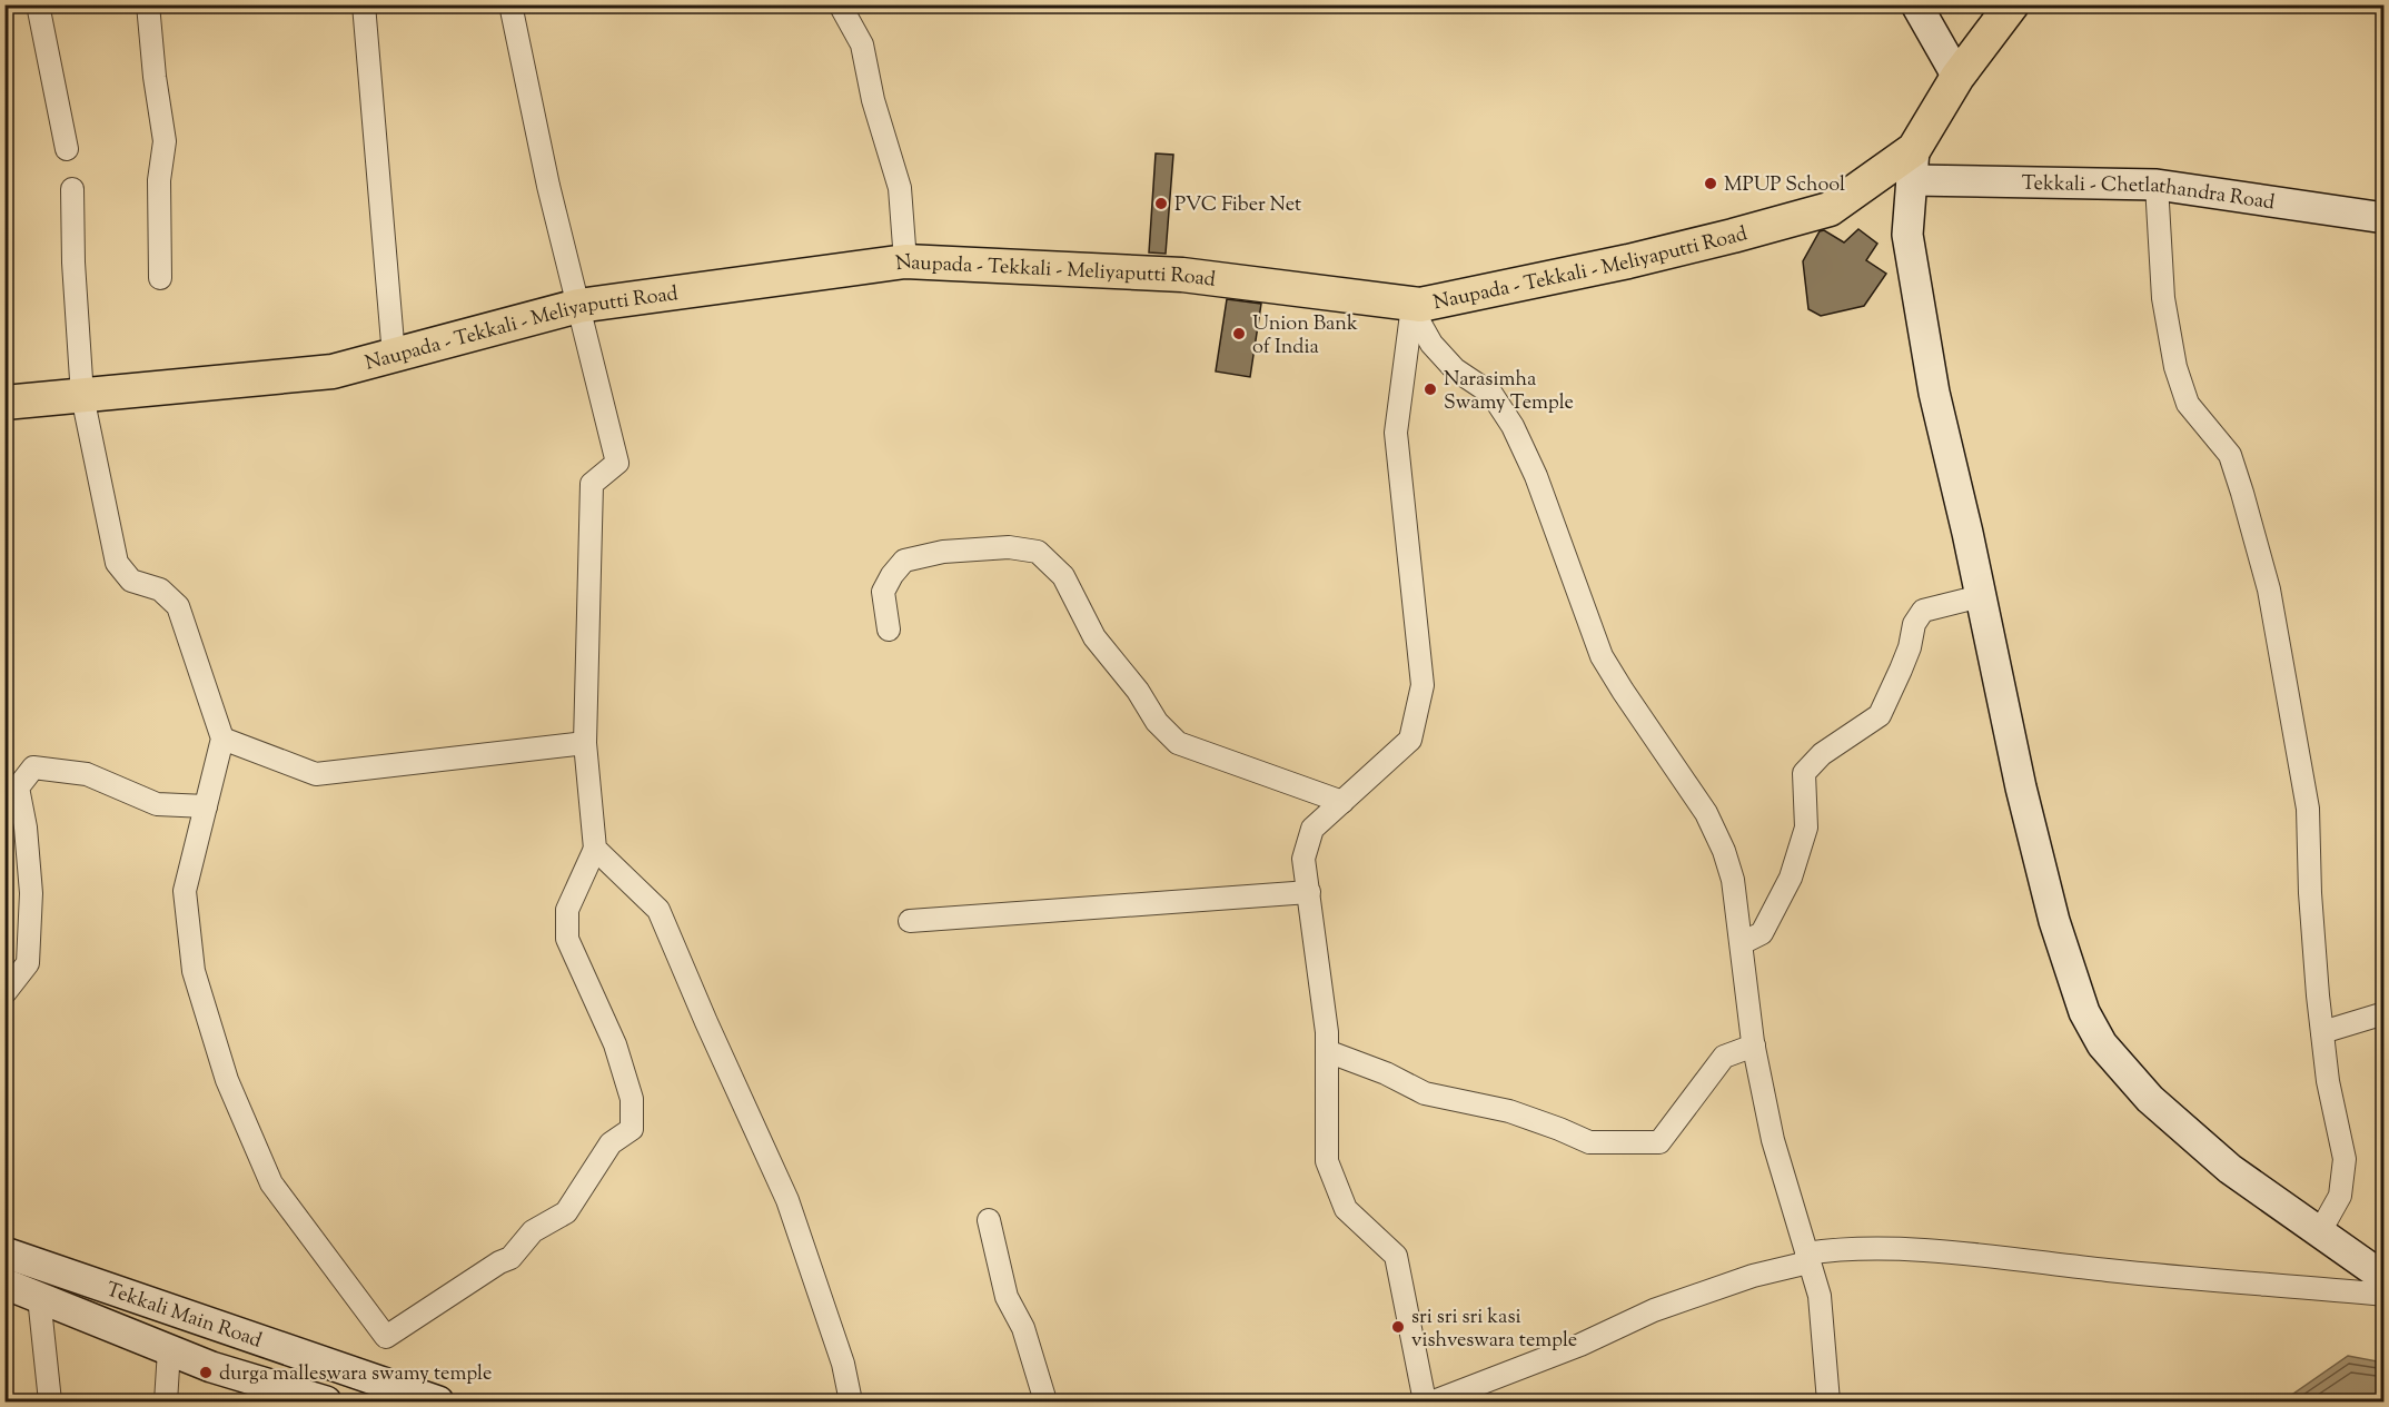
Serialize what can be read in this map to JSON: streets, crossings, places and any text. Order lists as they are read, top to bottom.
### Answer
{
  "streets": {
    "main road": ["Tekkali - Chetlathandra Road", "Naupada - Tekkali - Meliyaputti Road", "Tekkali Main Road"]
  },
  "crossings": [
    ["Tekkali - Chetlathandra Road", "Naupada - Tekkali - Meliyaputti Road"]
  ],
  "places": [
    "MPUP School",
    "PVC Fiber Net",
    "Union Bank of India",
    "Narasimha Swamy Temple",
    "sri sri sri kasi vishveswara temple",
    "durga malleswara swamy temple"
  ]
}
